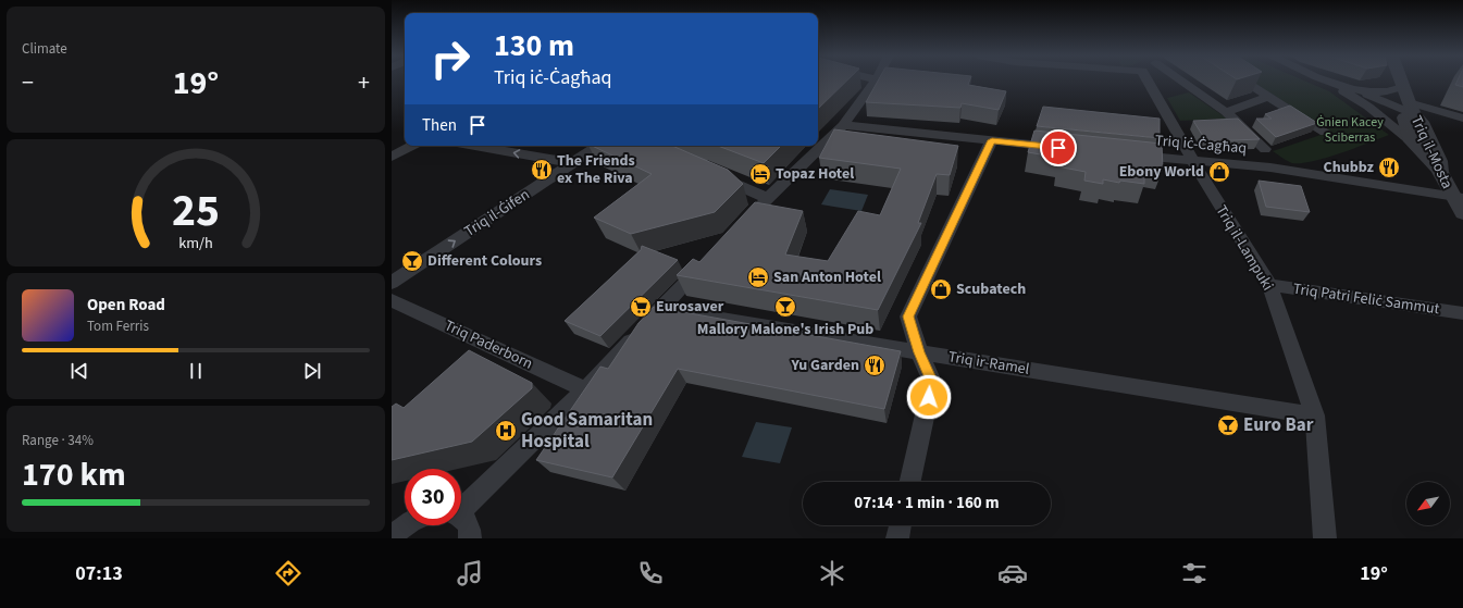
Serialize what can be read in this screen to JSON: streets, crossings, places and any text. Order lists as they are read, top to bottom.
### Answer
{
  "streets": {
    "street": [
      "Triq iċ-Ċagħaq",
      "Triq il-Mosta",
      "Triq il-Ġifen",
      "Triq il-Lampuki",
      "Triq Patri Feliċ Sammut",
      "Triq Paderborn",
      "Triq ir-Ramel"
    ]
  },
  "crossings": [
    ["Triq iċ-Ċagħaq", "Triq il-Mosta"],
    ["Triq iċ-Ċagħaq", "Triq il-Lampuki"],
    ["Triq il-Lampuki", "Triq Patri Feliċ Sammut"],
    ["Triq il-Lampuki", "Triq ir-Ramel"]
  ],
  "one_way": ["Triq il-Ġifen"],
  "parks": ["Ġnien Kacey Sciberras"],
  "places": {
    "restaurant": ["Chubbz", "The Friends ex The Riva", "Yu Garden"],
    "shop": ["Ebony World", "Scubatech"],
    "hotel": ["Topaz Hotel", "San Anton Hotel"],
    "bar": ["Different Colours", "Mallory Malone's Irish Pub", "Euro Bar"],
    "supermarket": ["Eurosaver"],
    "hospital": ["Good Samaritan Hospital"]
  },
  "north": "bottom left",
  "page": {
    "tile": [
      "Climate",
      ["Range · 34%", "170 km"]
    ],
    "turn": ["130 m", "Triq iċ-Ċagħaq"],
    "heat": ["−", "19°", "+"],
    "then": "Then",
    "song": ["Open Road", "Tom Ferris"],
    "limit": "30",
    "trip": "07:14 · 1 min · 160 m",
    "tabs": ["07:13", "19°"],
    "gauge": ["25", "km/h"]
  }
}
